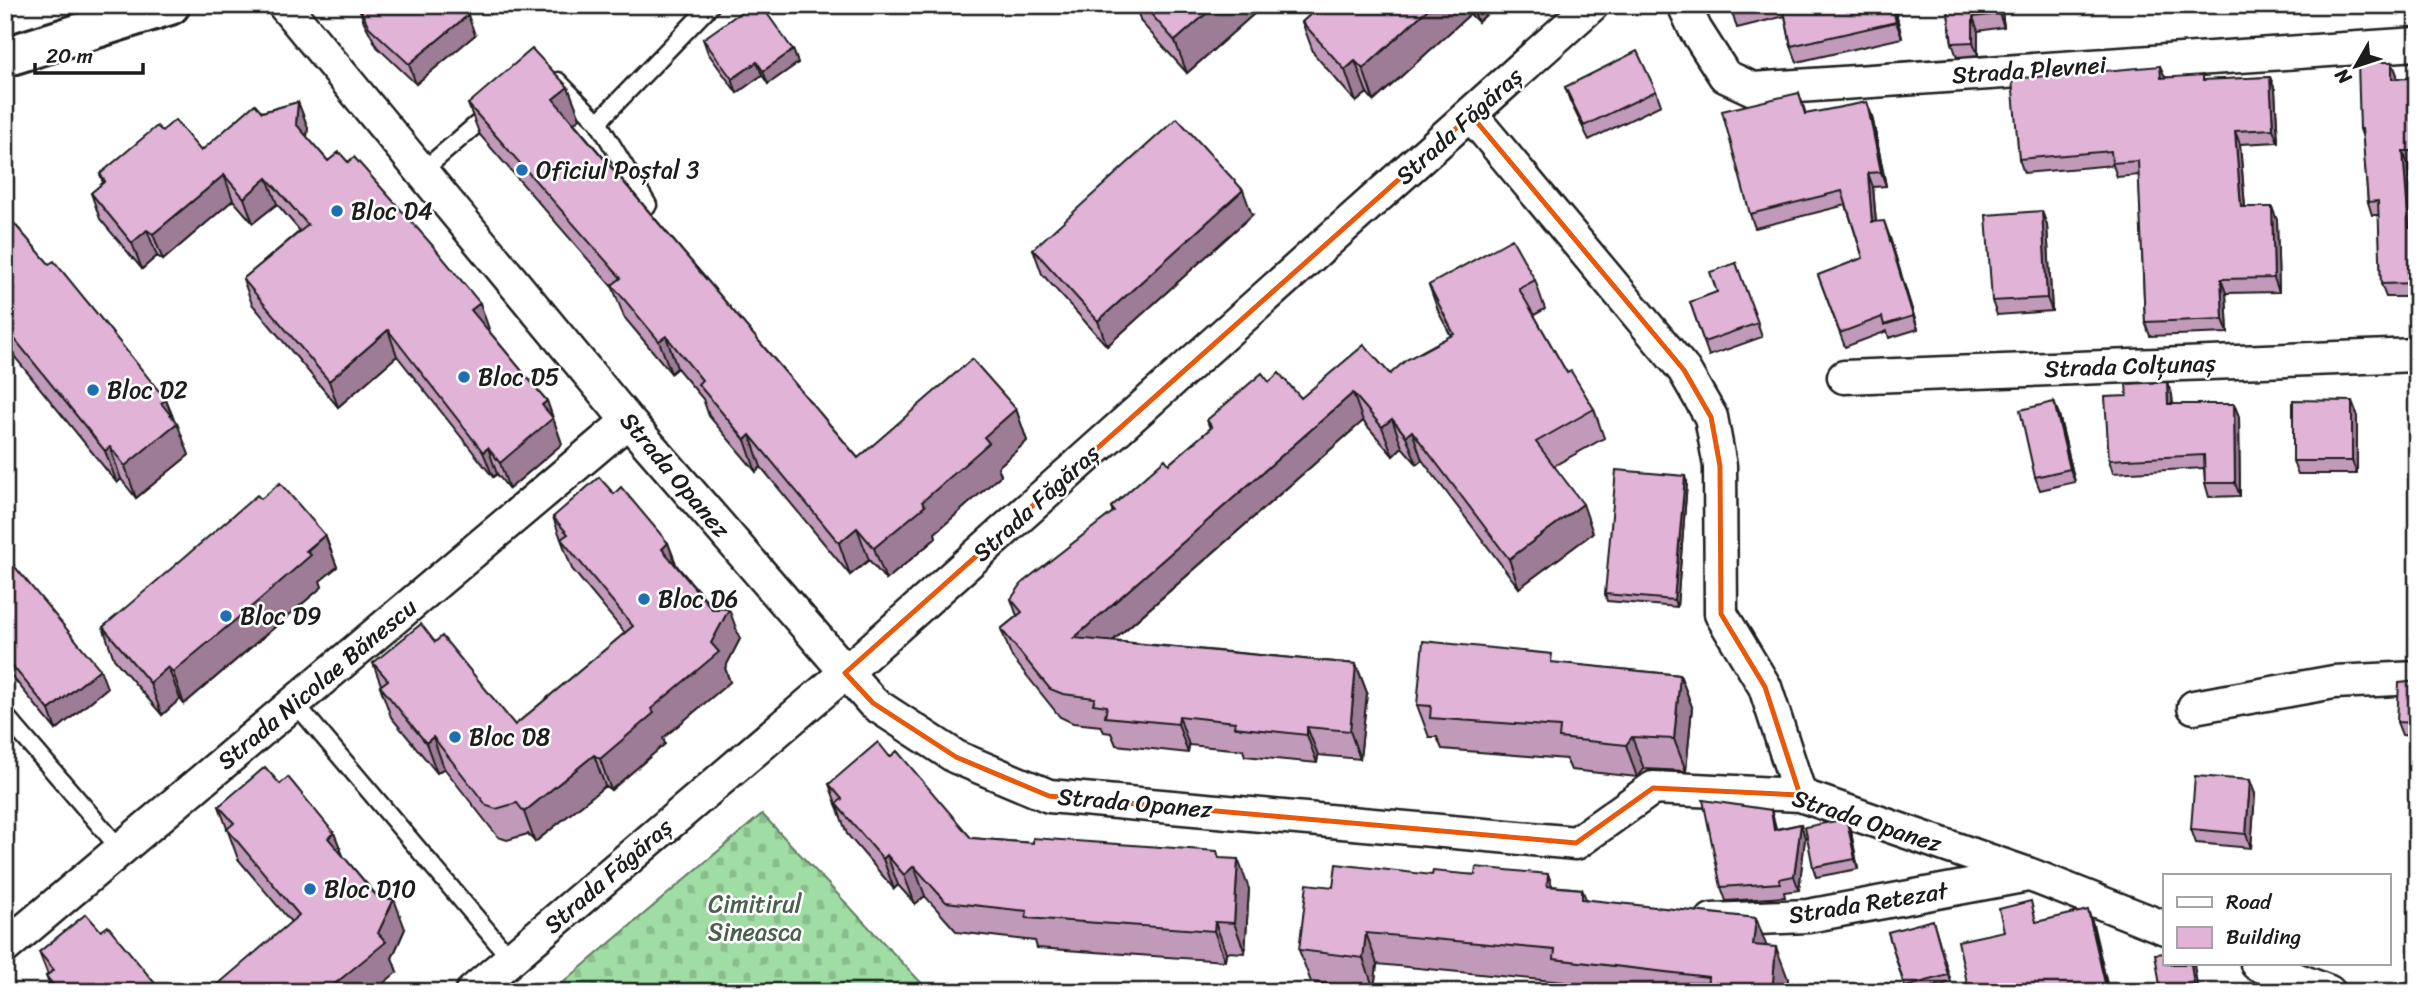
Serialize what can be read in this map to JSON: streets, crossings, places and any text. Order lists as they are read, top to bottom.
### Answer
{
  "streets": {
    "street": [
      "Strada Plevnei",
      "Strada Făgăraș",
      "Strada Colțunaș",
      "Strada Opanez",
      "Strada Nicolae Bănescu",
      "Strada Retezat"
    ]
  },
  "crossings": [
    ["Strada Făgăraș", "Strada Opanez"],
    ["Strada Opanez", "Strada Nicolae Bănescu"],
    ["Strada Opanez", "Strada Retezat"]
  ],
  "parks": ["Cimitirul Sineasca"],
  "places": [
    "Oficiul Poștal 3",
    "Bloc D4",
    "Bloc D5",
    "Bloc D2",
    "Bloc D6",
    "Bloc D9",
    "Bloc D8",
    "Bloc D10"
  ],
  "legend": ["Road", "Building"],
  "scale_bar": "20 m",
  "north": "bottom left"
}
